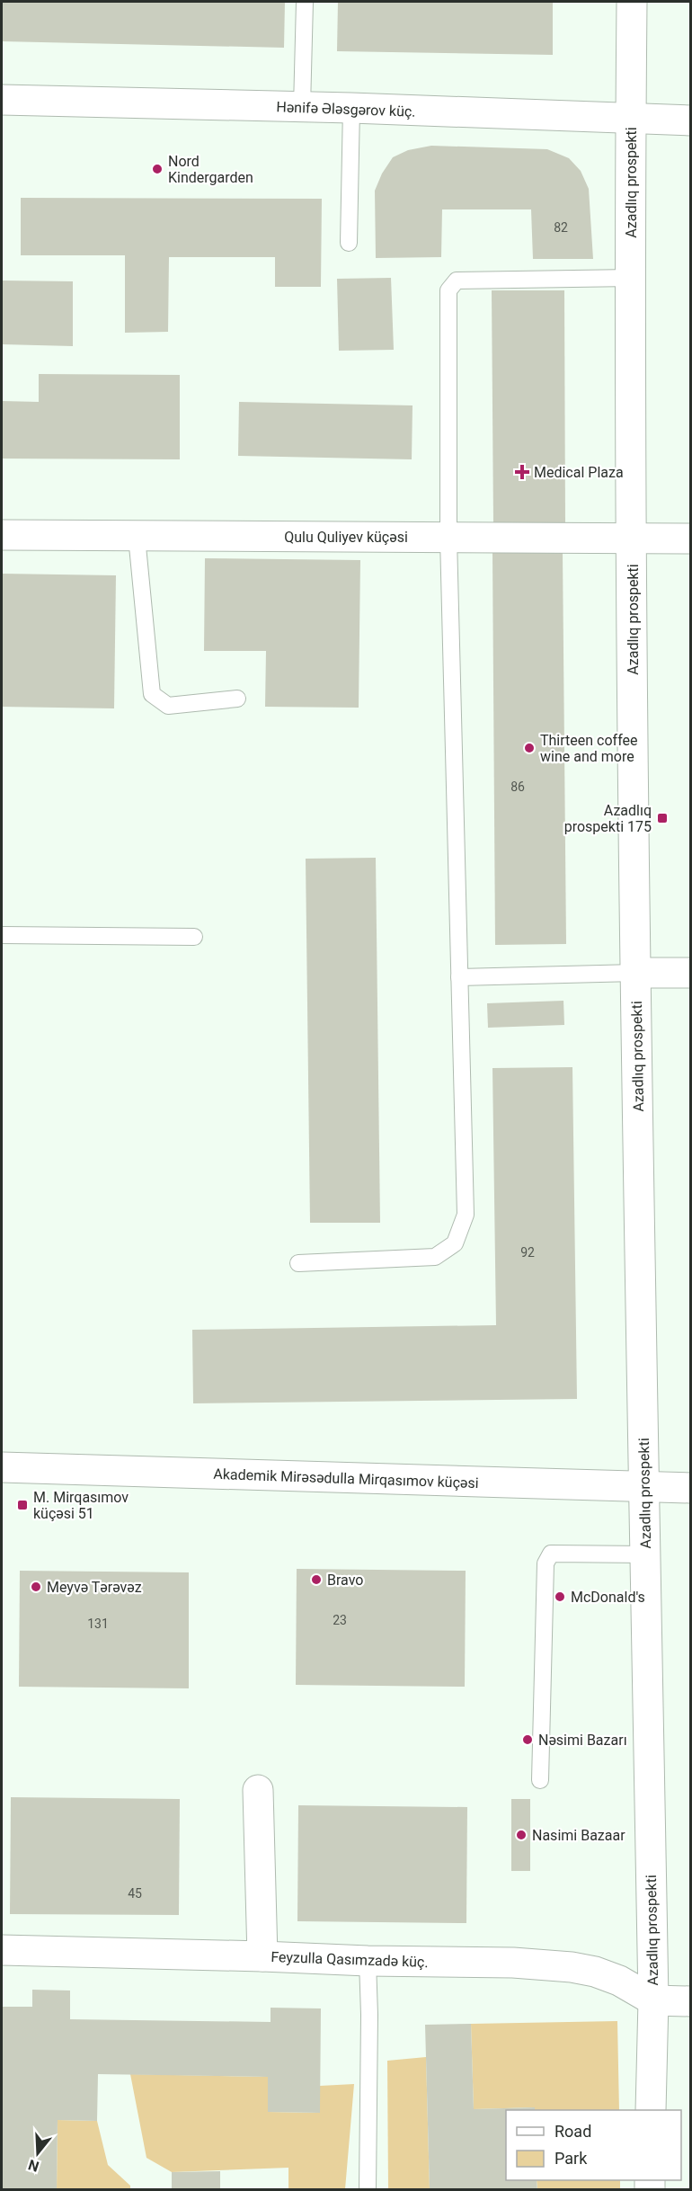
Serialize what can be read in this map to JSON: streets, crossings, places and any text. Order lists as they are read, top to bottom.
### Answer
{
  "streets": {
    "street": [
      "Hənifə Ələsgərov küç.",
      "Azadlıq prospekti",
      "Qulu Quliyev küçəsi",
      "Akademik Mirəsədulla Mirqasımov küçəsi",
      "Feyzulla Qasımzadə küç."
    ]
  },
  "crossings": [
    ["Hənifə Ələsgərov küç.", "Azadlıq prospekti"],
    ["Azadlıq prospekti", "Qulu Quliyev küçəsi"],
    ["Azadlıq prospekti", "Akademik Mirəsədulla Mirqasımov küçəsi"],
    ["Azadlıq prospekti", "Feyzulla Qasımzadə küç."]
  ],
  "places": {
    "other": [
      "Nord Kindergarden",
      "Thirteen coffee wine and more",
      "Bravo",
      "Meyvə Tərəvəz",
      "McDonald's",
      "Nəsimi Bazarı",
      "Nasimi Bazaar"
    ],
    "health": ["Medical Plaza"],
    "transit": ["Azadlıq prospekti 175", "M. Mirqasımov küçəsi 51"]
  },
  "house_numbers": [
    "82",
    "86",
    "92",
    "23",
    "131",
    "45"
  ],
  "legend": ["Road", "Park"],
  "north": "bottom"
}
